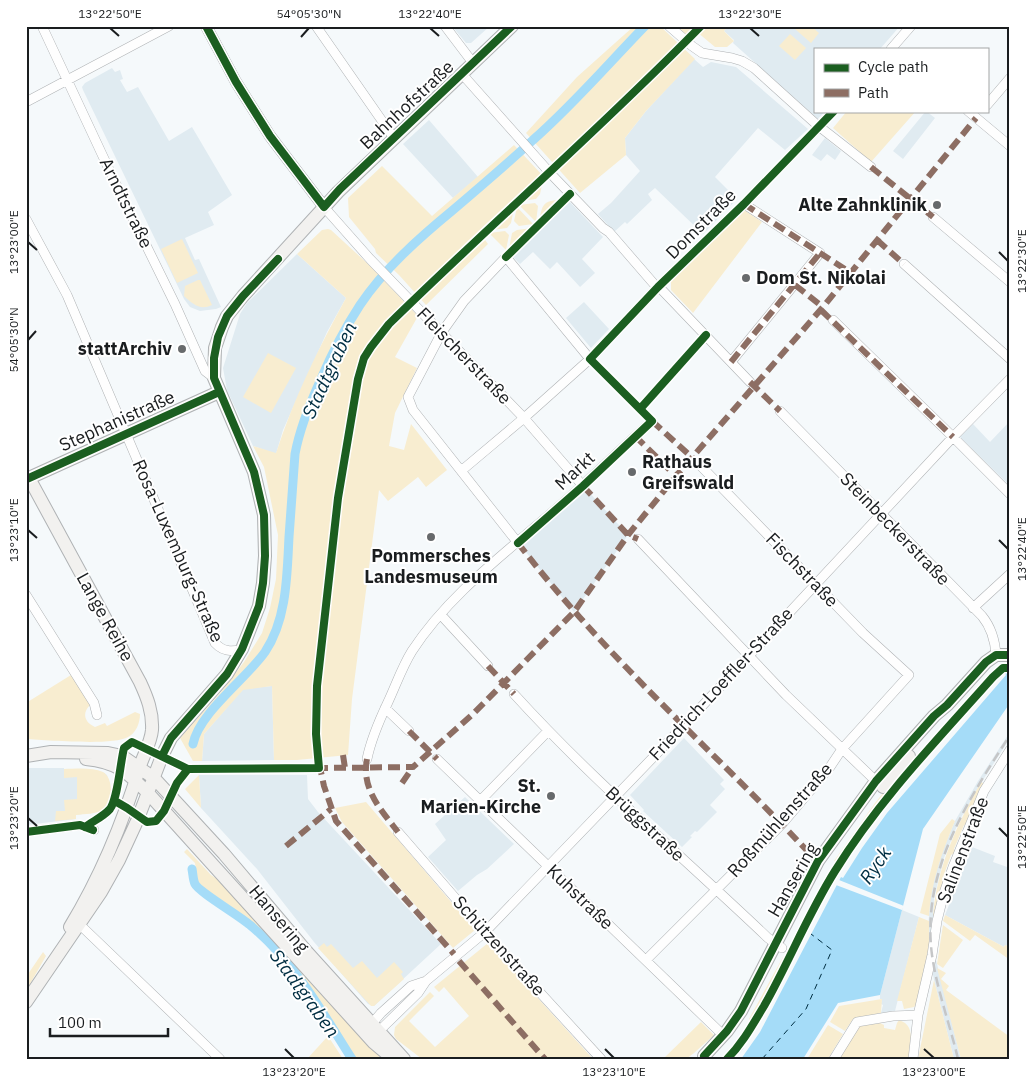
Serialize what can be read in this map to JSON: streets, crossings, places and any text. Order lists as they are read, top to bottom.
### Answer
{
  "streets": {
    "main road": [
      "Bahnhofstraße",
      "Stephanistraße",
      "Lange Reihe",
      "Hansering"
    ],
    "street": [
      "Arndtstraße",
      "Domstraße",
      "Fleischerstraße",
      "Markt",
      "Steinbeckerstraße",
      "Rosa-Luxemburg-Straße",
      "Fischstraße",
      "Friedrich-Loeffler-Straße",
      "Roßmühlenstraße",
      "Brüggstraße",
      "Salinenstraße",
      "Kuhstraße",
      "Schützenstraße"
    ]
  },
  "crossings": [
    ["Bahnhofstraße", "Arndtstraße"],
    ["Bahnhofstraße", "Fleischerstraße"],
    ["Domstraße", "Fleischerstraße"],
    ["Domstraße", "Markt"],
    ["Fleischerstraße", "Markt"],
    ["Stephanistraße", "Rosa-Luxemburg-Straße"],
    ["Stephanistraße", "Lange Reihe"],
    ["Steinbeckerstraße", "Friedrich-Loeffler-Straße"],
    ["Steinbeckerstraße", "Hansering"],
    ["Fischstraße", "Friedrich-Loeffler-Straße"],
    ["Fischstraße", "Roßmühlenstraße"],
    ["Lange Reihe", "Hansering"],
    ["Friedrich-Loeffler-Straße", "Brüggstraße"],
    ["Friedrich-Loeffler-Straße", "Hansering"],
    ["Friedrich-Loeffler-Straße", "Kuhstraße"],
    ["Friedrich-Loeffler-Straße", "Schützenstraße"],
    ["Roßmühlenstraße", "Brüggstraße"],
    ["Roßmühlenstraße", "Kuhstraße"],
    ["Brüggstraße", "Hansering"],
    ["Hansering", "Kuhstraße"]
  ],
  "water": ["Stadtgraben", "Ryck"],
  "places": [
    "Alte Zahnklinik",
    "Dom St. Nikolai",
    "stattArchiv",
    "Rathaus Greifswald",
    "Pommersches Landesmuseum",
    "St. Marien-Kirche"
  ],
  "legend": ["Cycle path", "Path"],
  "scale_bar": "100 m",
  "coordinates": [
    "13°22'50\"E",
    "54°05'30\"N",
    "13°22'40\"E",
    "13°22'30\"E",
    "13°23'00\"E",
    "13°23'10\"E",
    "13°23'20\"E"
  ]
}
